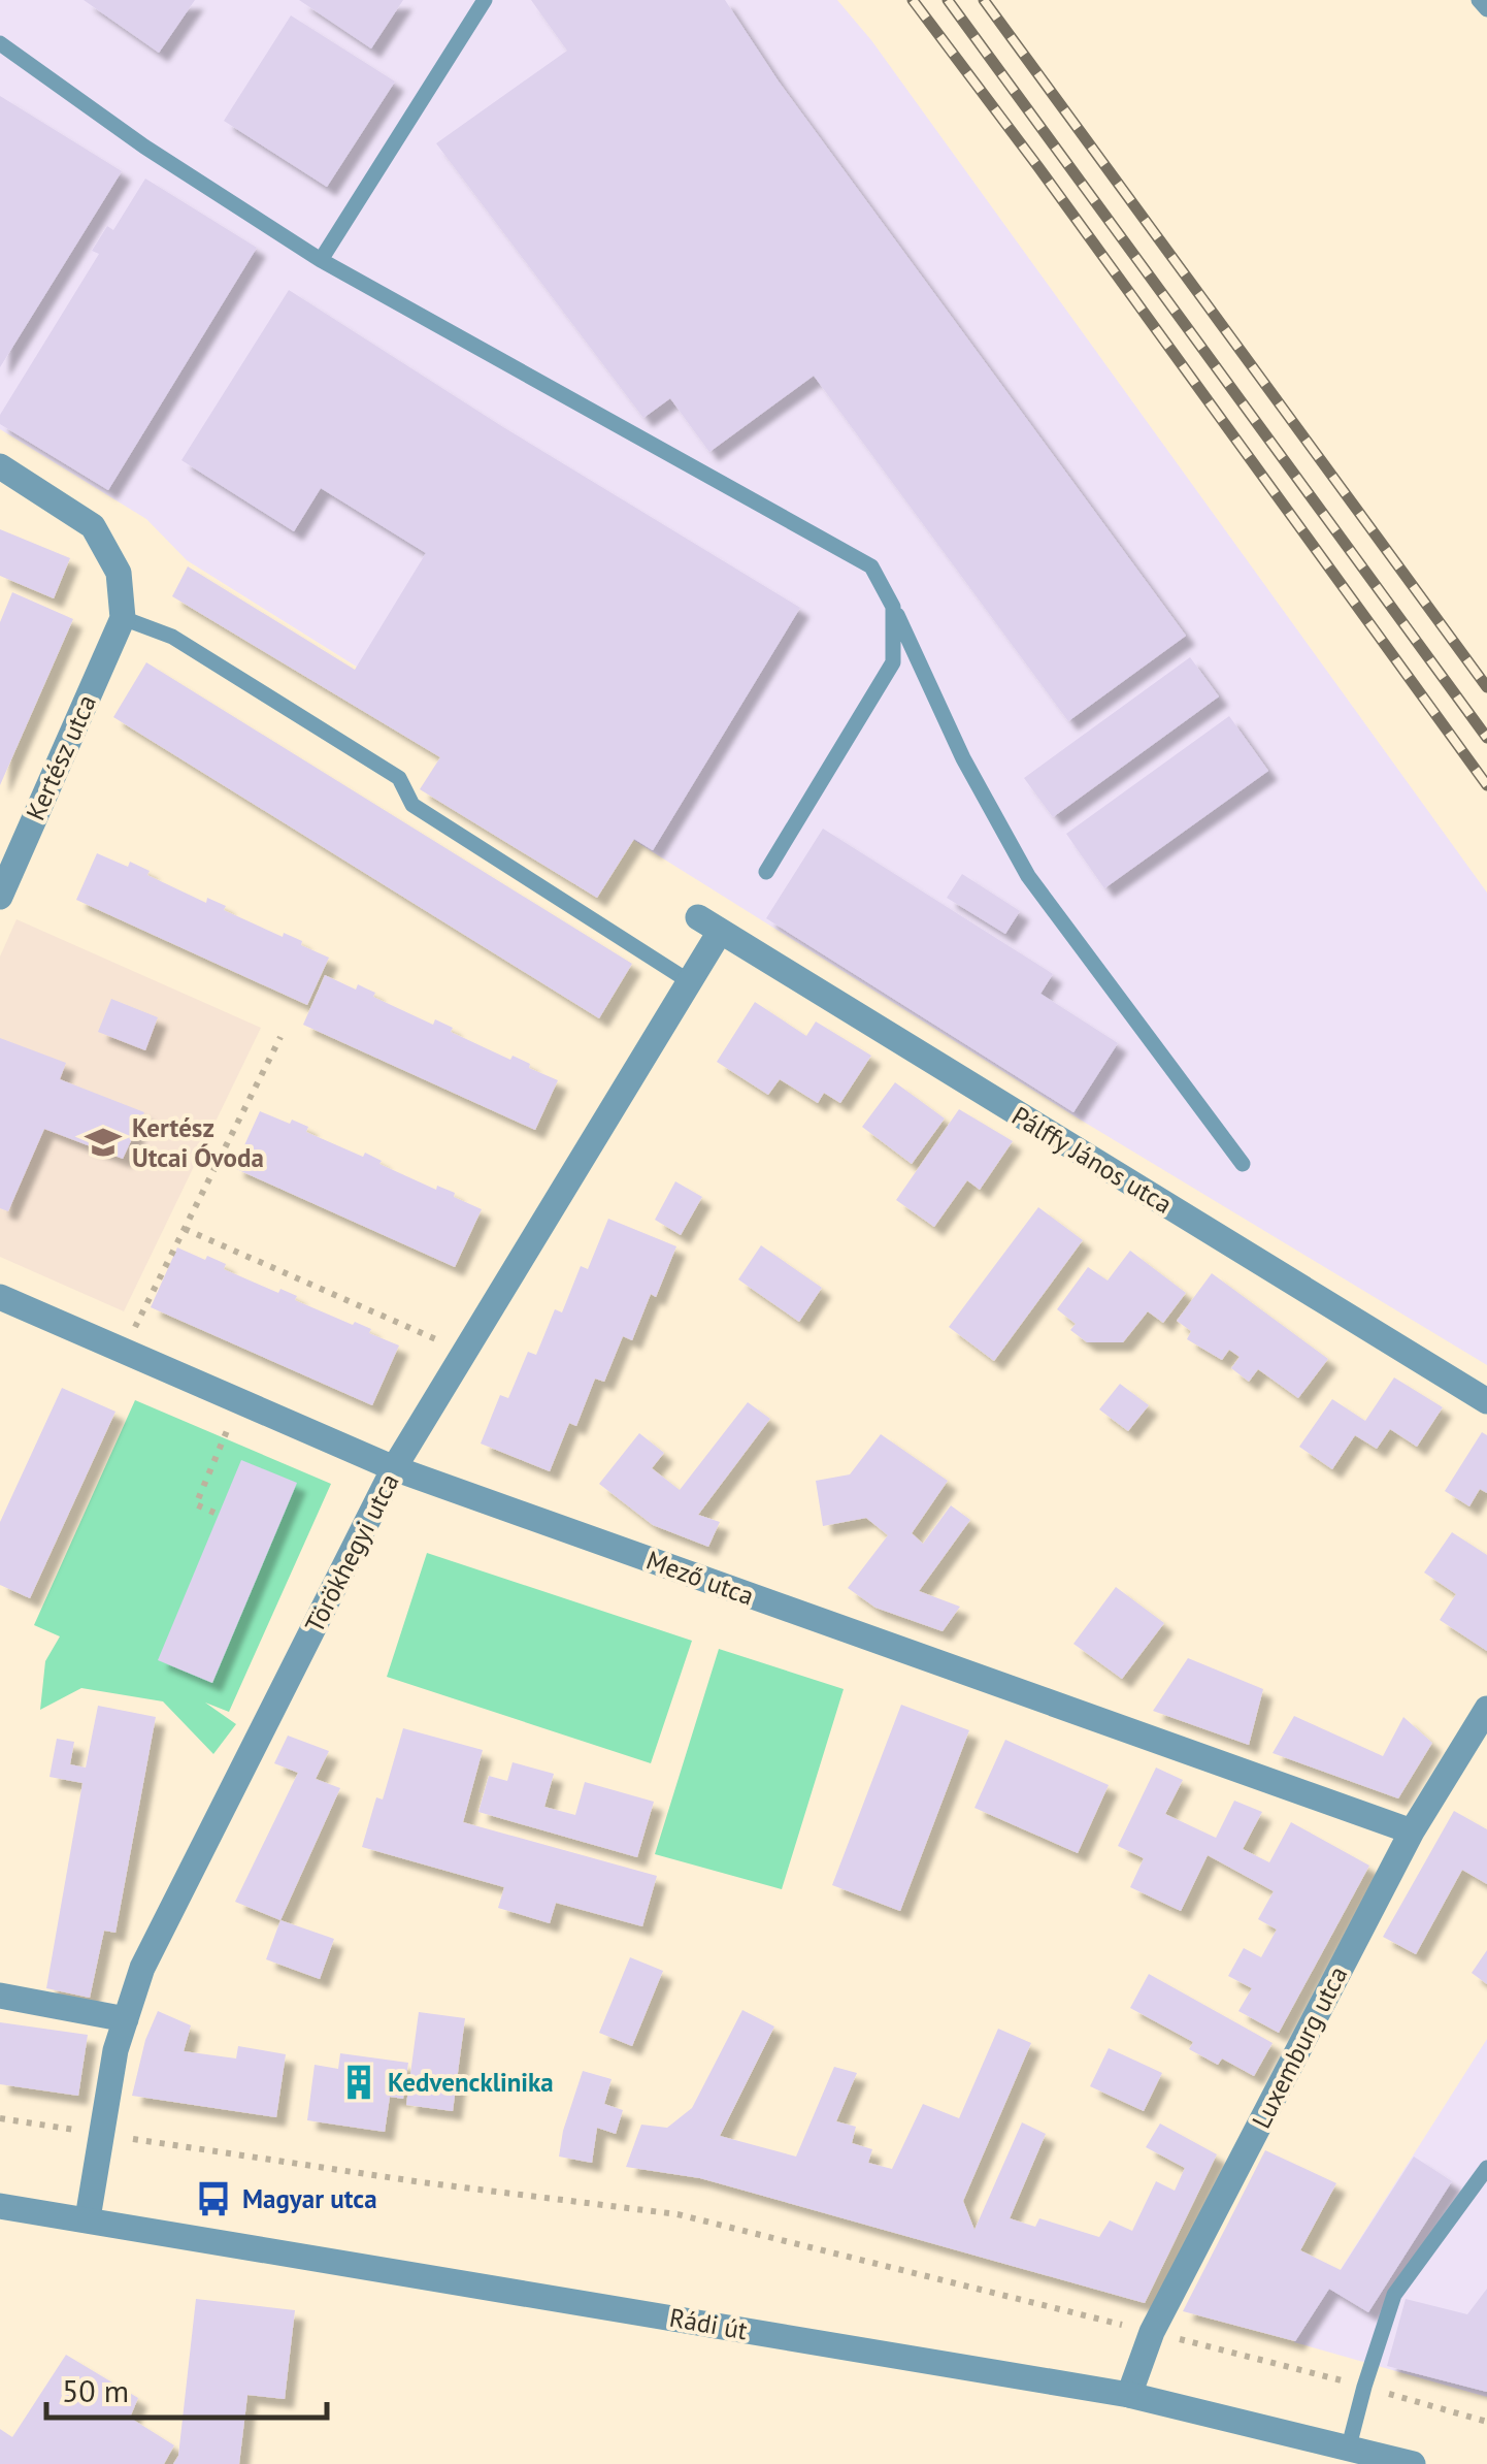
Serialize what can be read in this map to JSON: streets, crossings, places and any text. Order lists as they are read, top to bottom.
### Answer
{
  "streets": {
    "street": [
      "Kertész utca",
      "Pálffy János utca",
      "Törökhegyi utca",
      "Mező utca",
      "Luxemburg utca",
      "Rádi út"
    ]
  },
  "crossings": [
    ["Pálffy János utca", "Törökhegyi utca"],
    ["Törökhegyi utca", "Mező utca"],
    ["Törökhegyi utca", "Rádi út"],
    ["Mező utca", "Luxemburg utca"],
    ["Luxemburg utca", "Rádi út"]
  ],
  "places": {
    "school or university": ["Kertész Utcai Óvoda"],
    "building": ["Kedvencklinika"],
    "bus stop": ["Magyar utca"]
  },
  "scale_bar": "50 m"
}
